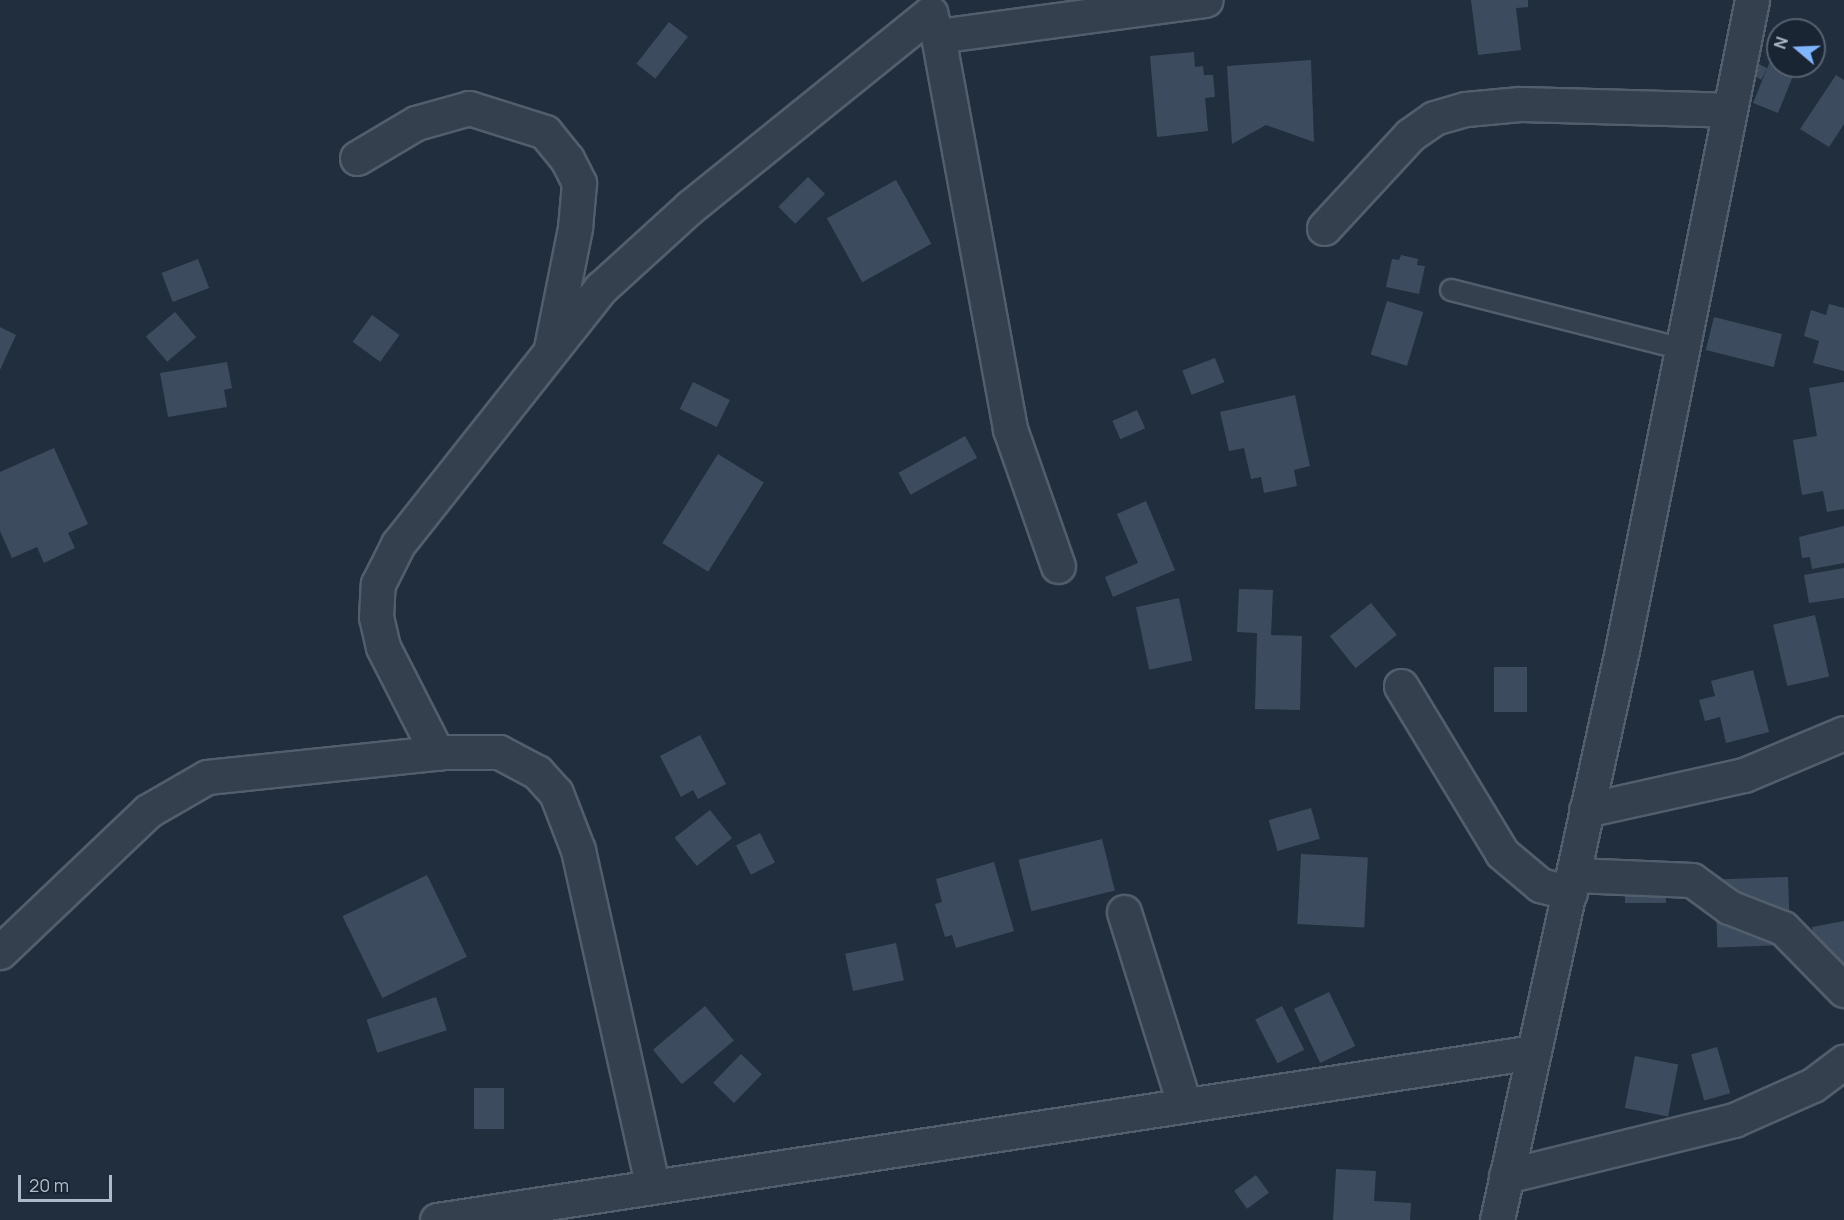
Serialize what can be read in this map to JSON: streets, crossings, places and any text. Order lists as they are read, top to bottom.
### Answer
{
  "scale_bar": "20 m",
  "north": "left"
}
